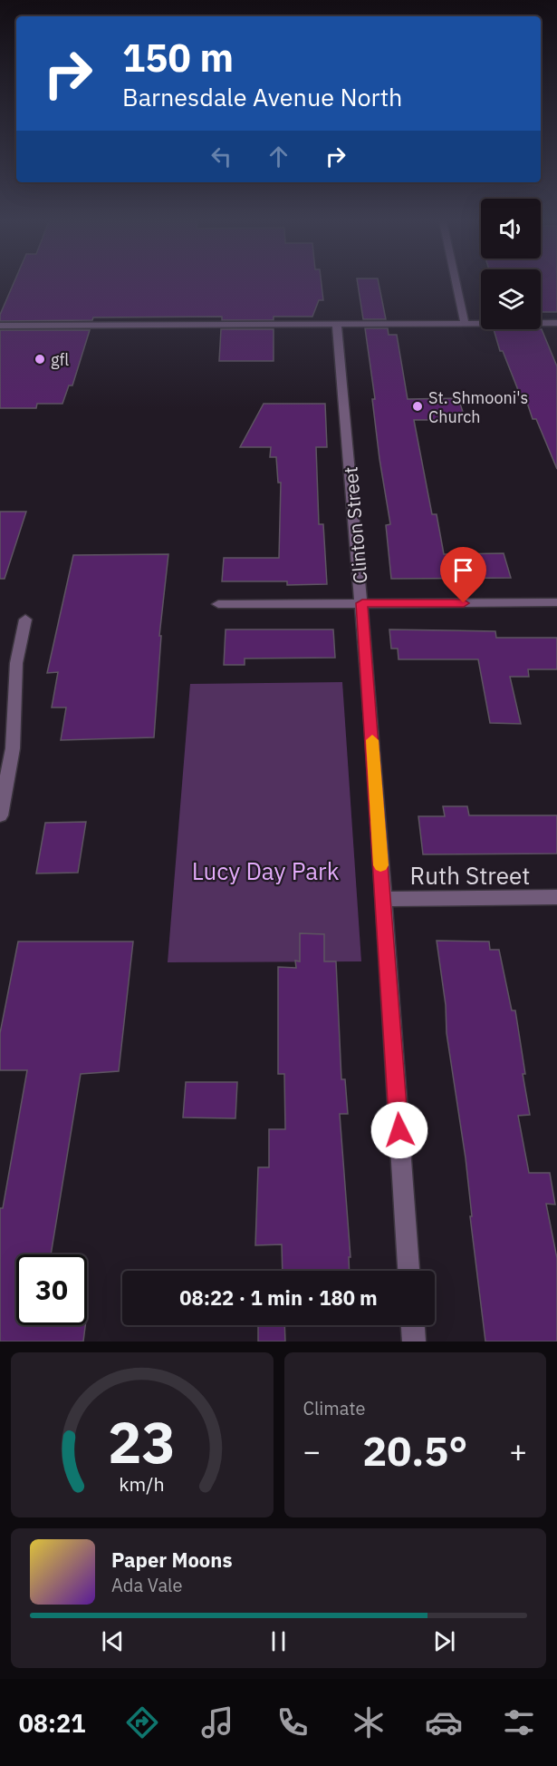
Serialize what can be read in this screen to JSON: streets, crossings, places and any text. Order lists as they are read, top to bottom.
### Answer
{
  "streets": {
    "street": ["Clinton Street", "Ruth Street"]
  },
  "crossings": [
    ["Clinton Street", "Ruth Street"]
  ],
  "parks": ["Lucy Day Park"],
  "places": ["gfl", "St. Shmooni's Church"],
  "page": {
    "turn": ["150 m", "Barnesdale Avenue North"],
    "limit": "30",
    "trip": "08:22 · 1 min · 180 m",
    "tile": "Climate",
    "heat": ["−", "20.5°", "+"],
    "song": ["Paper Moons", "Ada Vale"],
    "tabs": "08:21",
    "gauge": ["23", "km/h"]
  }
}
